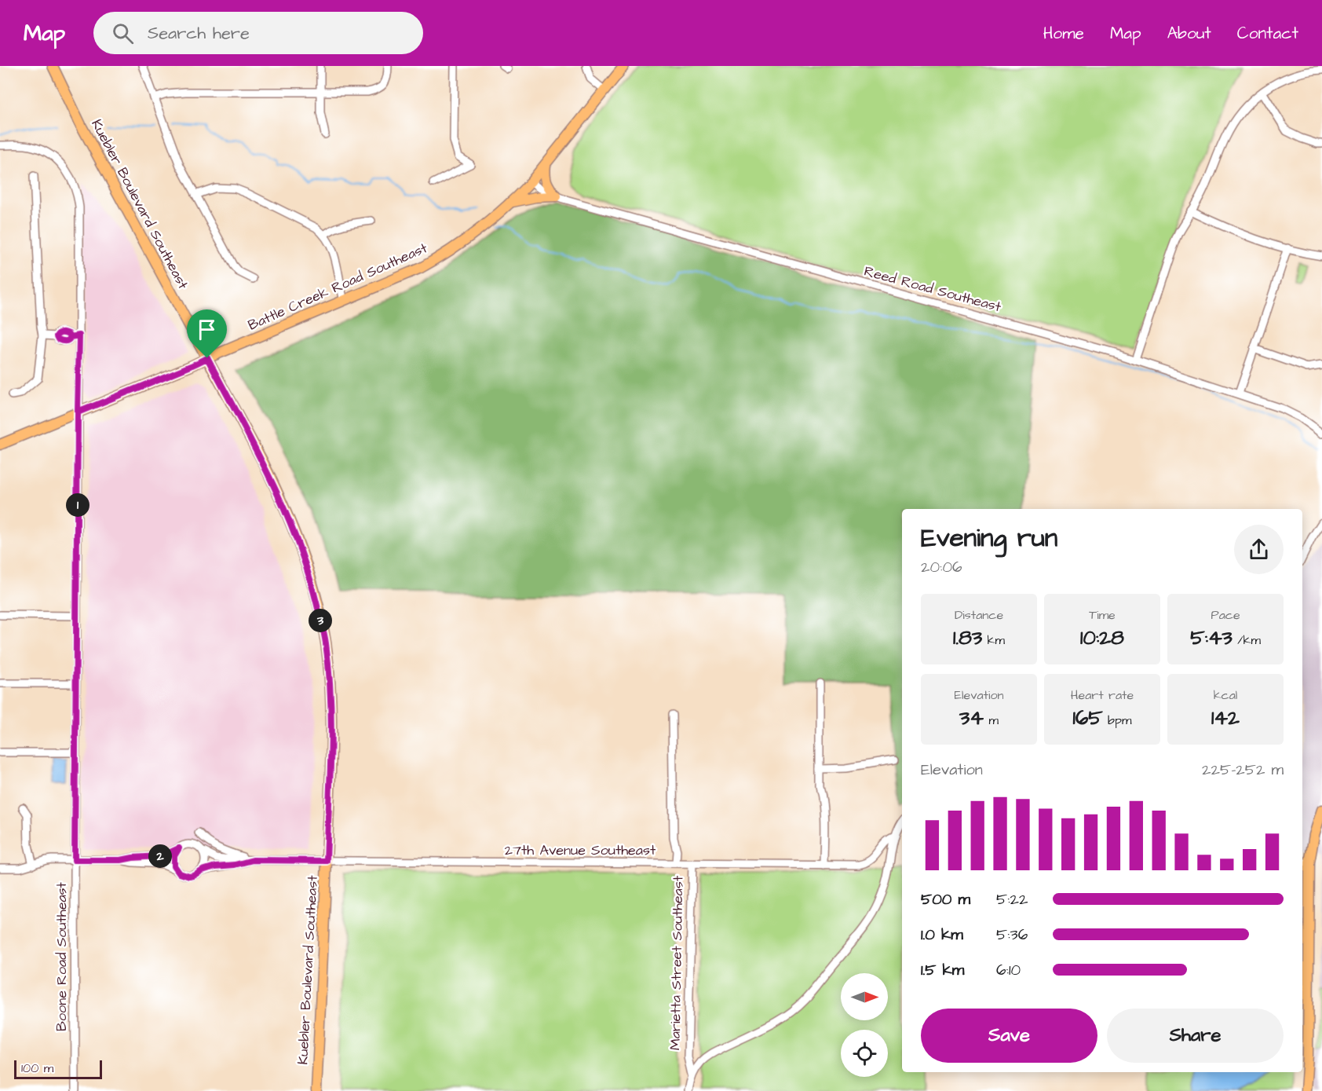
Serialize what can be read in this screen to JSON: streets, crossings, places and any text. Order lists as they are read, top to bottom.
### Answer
{
  "streets": {
    "main road": ["Kuebler Boulevard Southeast", "Battle Creek Road Southeast"],
    "street": [
      "Reed Road Southeast",
      "27th Avenue Southeast",
      "Boone Road Southeast",
      "Marietta Street Southeast"
    ]
  },
  "crossings": [
    ["Kuebler Boulevard Southeast", "Battle Creek Road Southeast"],
    ["Kuebler Boulevard Southeast", "27th Avenue Southeast"],
    ["Battle Creek Road Southeast", "Reed Road Southeast"],
    ["Battle Creek Road Southeast", "Boone Road Southeast"],
    ["27th Avenue Southeast", "Marietta Street Southeast"]
  ],
  "scale_bar": "100 m",
  "north": "right",
  "page": {
    "header": "Map",
    "search": "Search here",
    "nav": [
      "Home",
      "Map",
      "About",
      "Contact"
    ],
    "pins": ["1", "3", "2"],
    "heading": ["Evening run", "20:06"],
    "stats": [
      ["Distance", "1.83 km"],
      ["Time", "10:28"],
      ["Pace", "5:43 /km"],
      ["Elevation", "34 m"],
      ["Heart rate", "165 bpm"],
      ["kcal", "142"]
    ],
    "chart": ["Elevation", "225–252 m"],
    "list": [
      {
        "name": "500 m",
        "note": "5:22"
      },
      {
        "name": "1.0 km",
        "note": "5:36"
      },
      {
        "name": "1.5 km",
        "note": "6:10"
      }
    ],
    "buttons": ["Save", "Share"],
    "scale": "100 m"
  }
}
